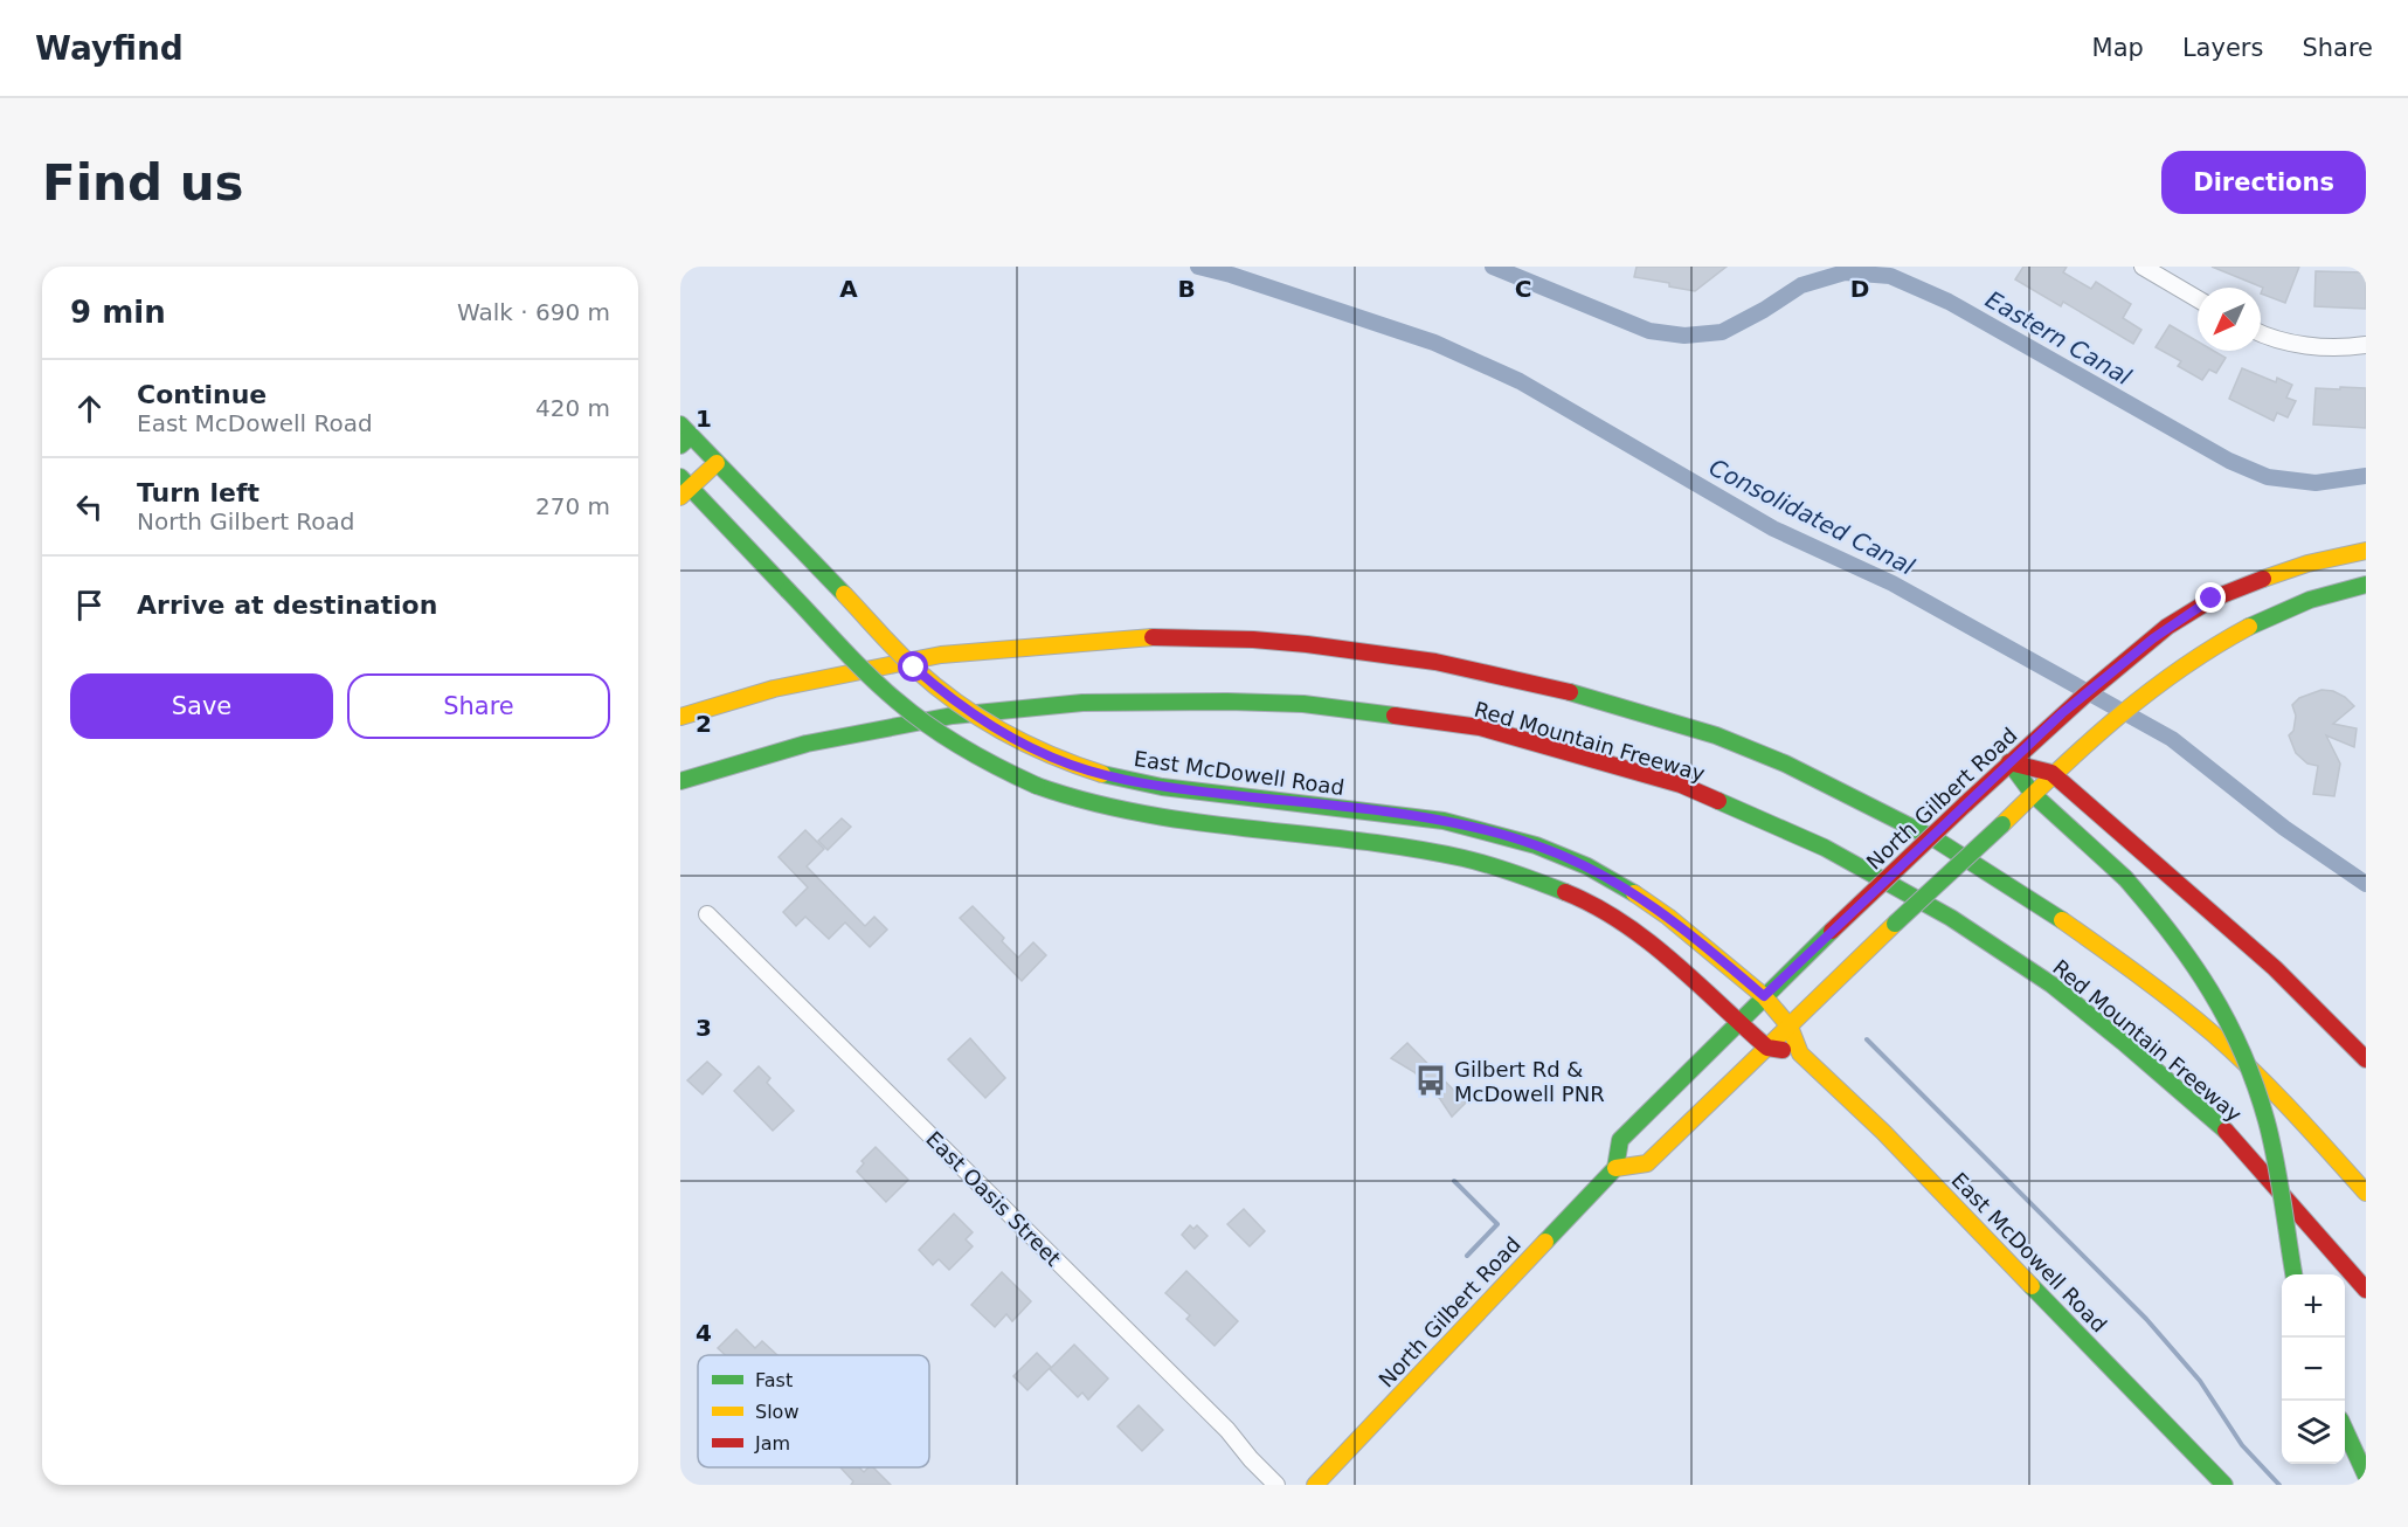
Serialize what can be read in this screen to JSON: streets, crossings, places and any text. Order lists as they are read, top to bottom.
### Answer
{
  "streets": {
    "main road": ["Red Mountain Freeway", "East McDowell Road", "North Gilbert Road"],
    "street": ["East Oasis Street"]
  },
  "crossings": [
    ["East McDowell Road", "North Gilbert Road"]
  ],
  "water": ["Eastern Canal", "Consolidated Canal"],
  "places": {
    "bus stop": ["Gilbert Rd & McDowell PNR"]
  },
  "legend": ["Fast", "Slow", "Jam"],
  "north": "bottom left",
  "page": {
    "header": "Wayfind",
    "nav": ["Map", "Layers", "Share"],
    "buttons": [
      "Directions",
      ["Save", "Share"]
    ],
    "title": "Find us",
    "heading": ["9 min", "Walk · 690 m"],
    "list": [
      ["Continue", "East McDowell Road", "420 m"],
      ["Turn left", "North Gilbert Road", "270 m"],
      "Arrive at destination"
    ],
    "map_buttons": ["+", "−"]
  },
  "grid": {
    "columns": [
      "A",
      "B",
      "C",
      "D"
    ],
    "rows": [
      "1",
      "2",
      "3",
      "4"
    ]
  }
}
